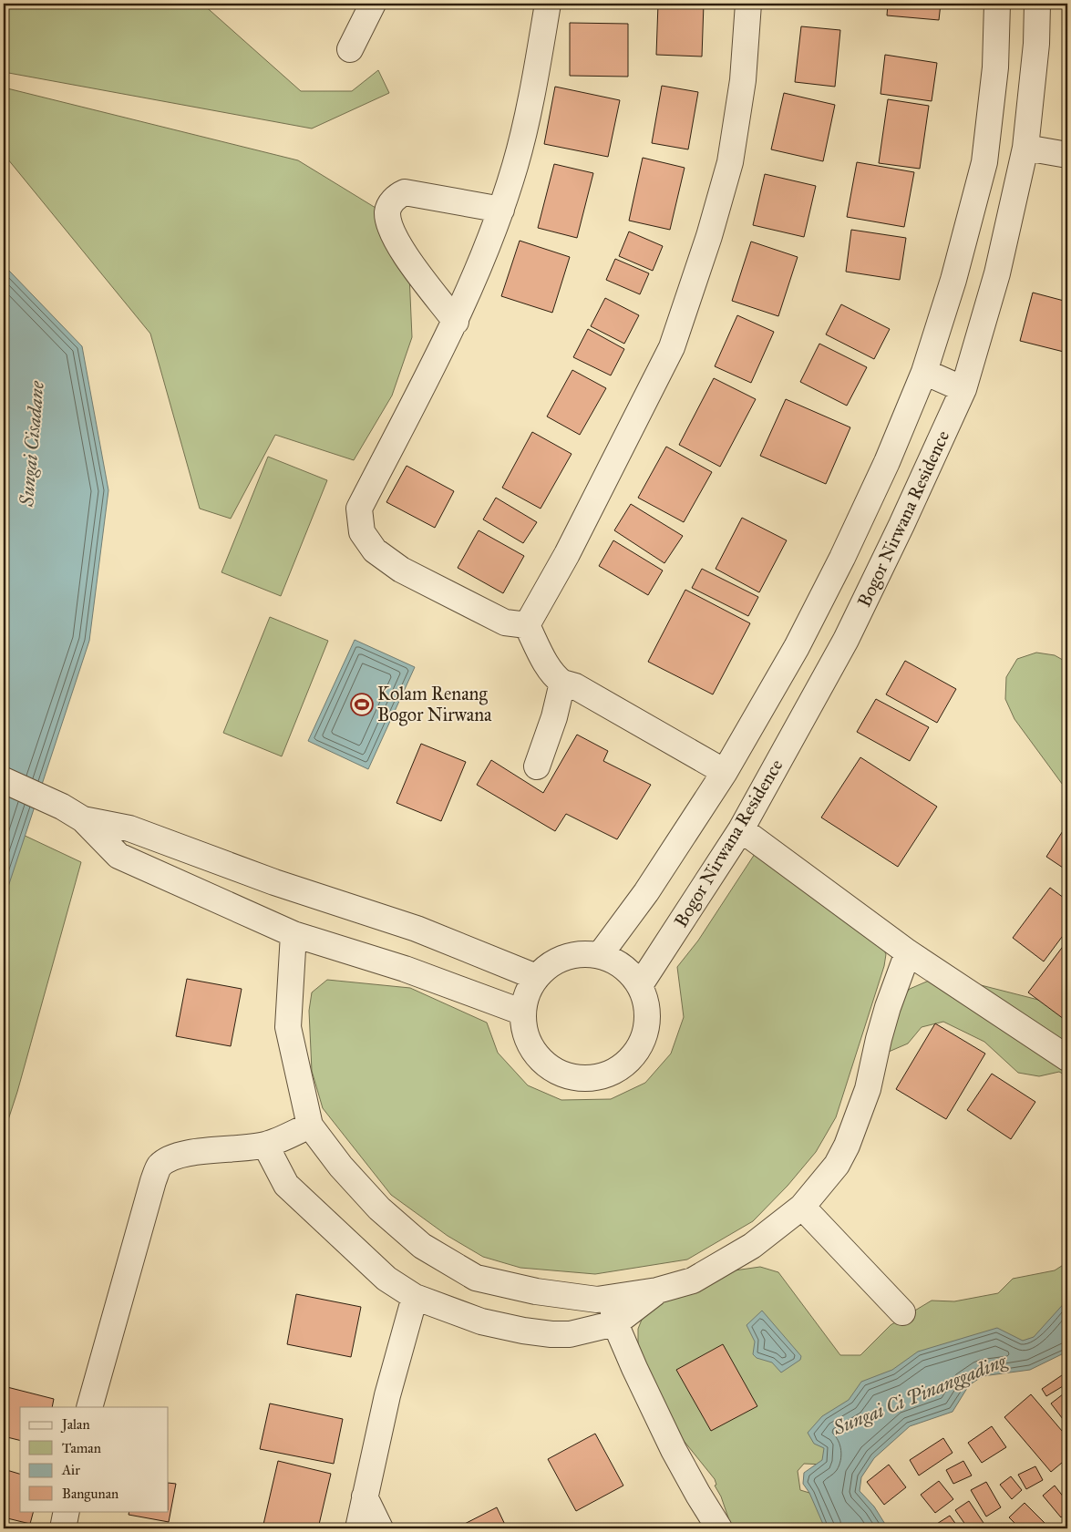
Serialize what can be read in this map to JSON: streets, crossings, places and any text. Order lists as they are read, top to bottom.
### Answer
{
  "streets": {
    "street": ["Bogor Nirwana Residence"]
  },
  "water": ["Sungai Cisadane", "Sungai Ci Pinanggading"],
  "places": {
    "sports": ["Kolam Renang Bogor Nirwana"]
  },
  "legend": [
    "Jalan",
    "Taman",
    "Air",
    "Bangunan"
  ]
}
